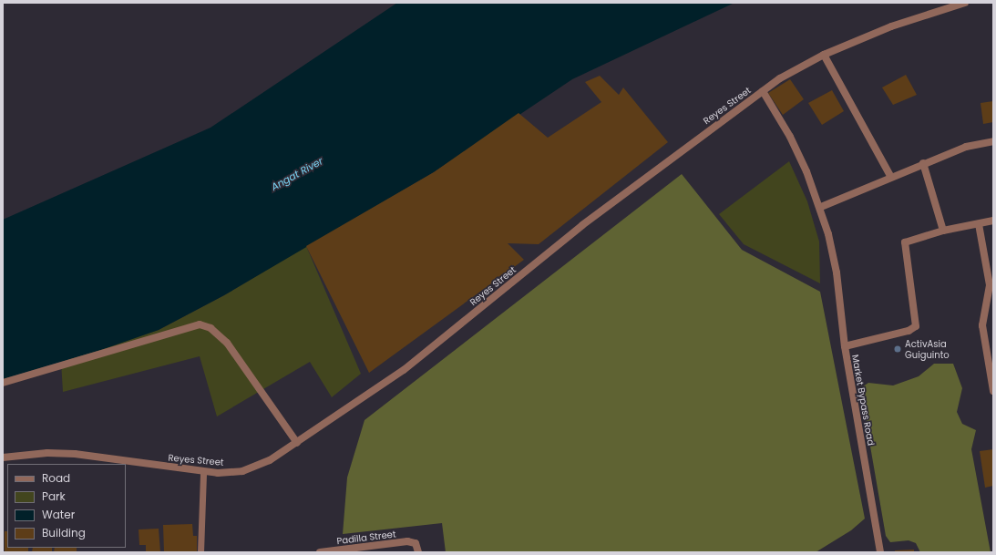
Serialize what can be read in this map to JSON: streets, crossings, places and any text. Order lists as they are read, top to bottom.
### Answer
{
  "streets": {
    "street": ["Reyes Street", "Market Bypass Road", "Padilla Street"]
  },
  "water": ["Angat River"],
  "places": ["ActivAsia Guiguinto"],
  "legend": [
    "Road",
    "Park",
    "Water",
    "Building"
  ]
}
